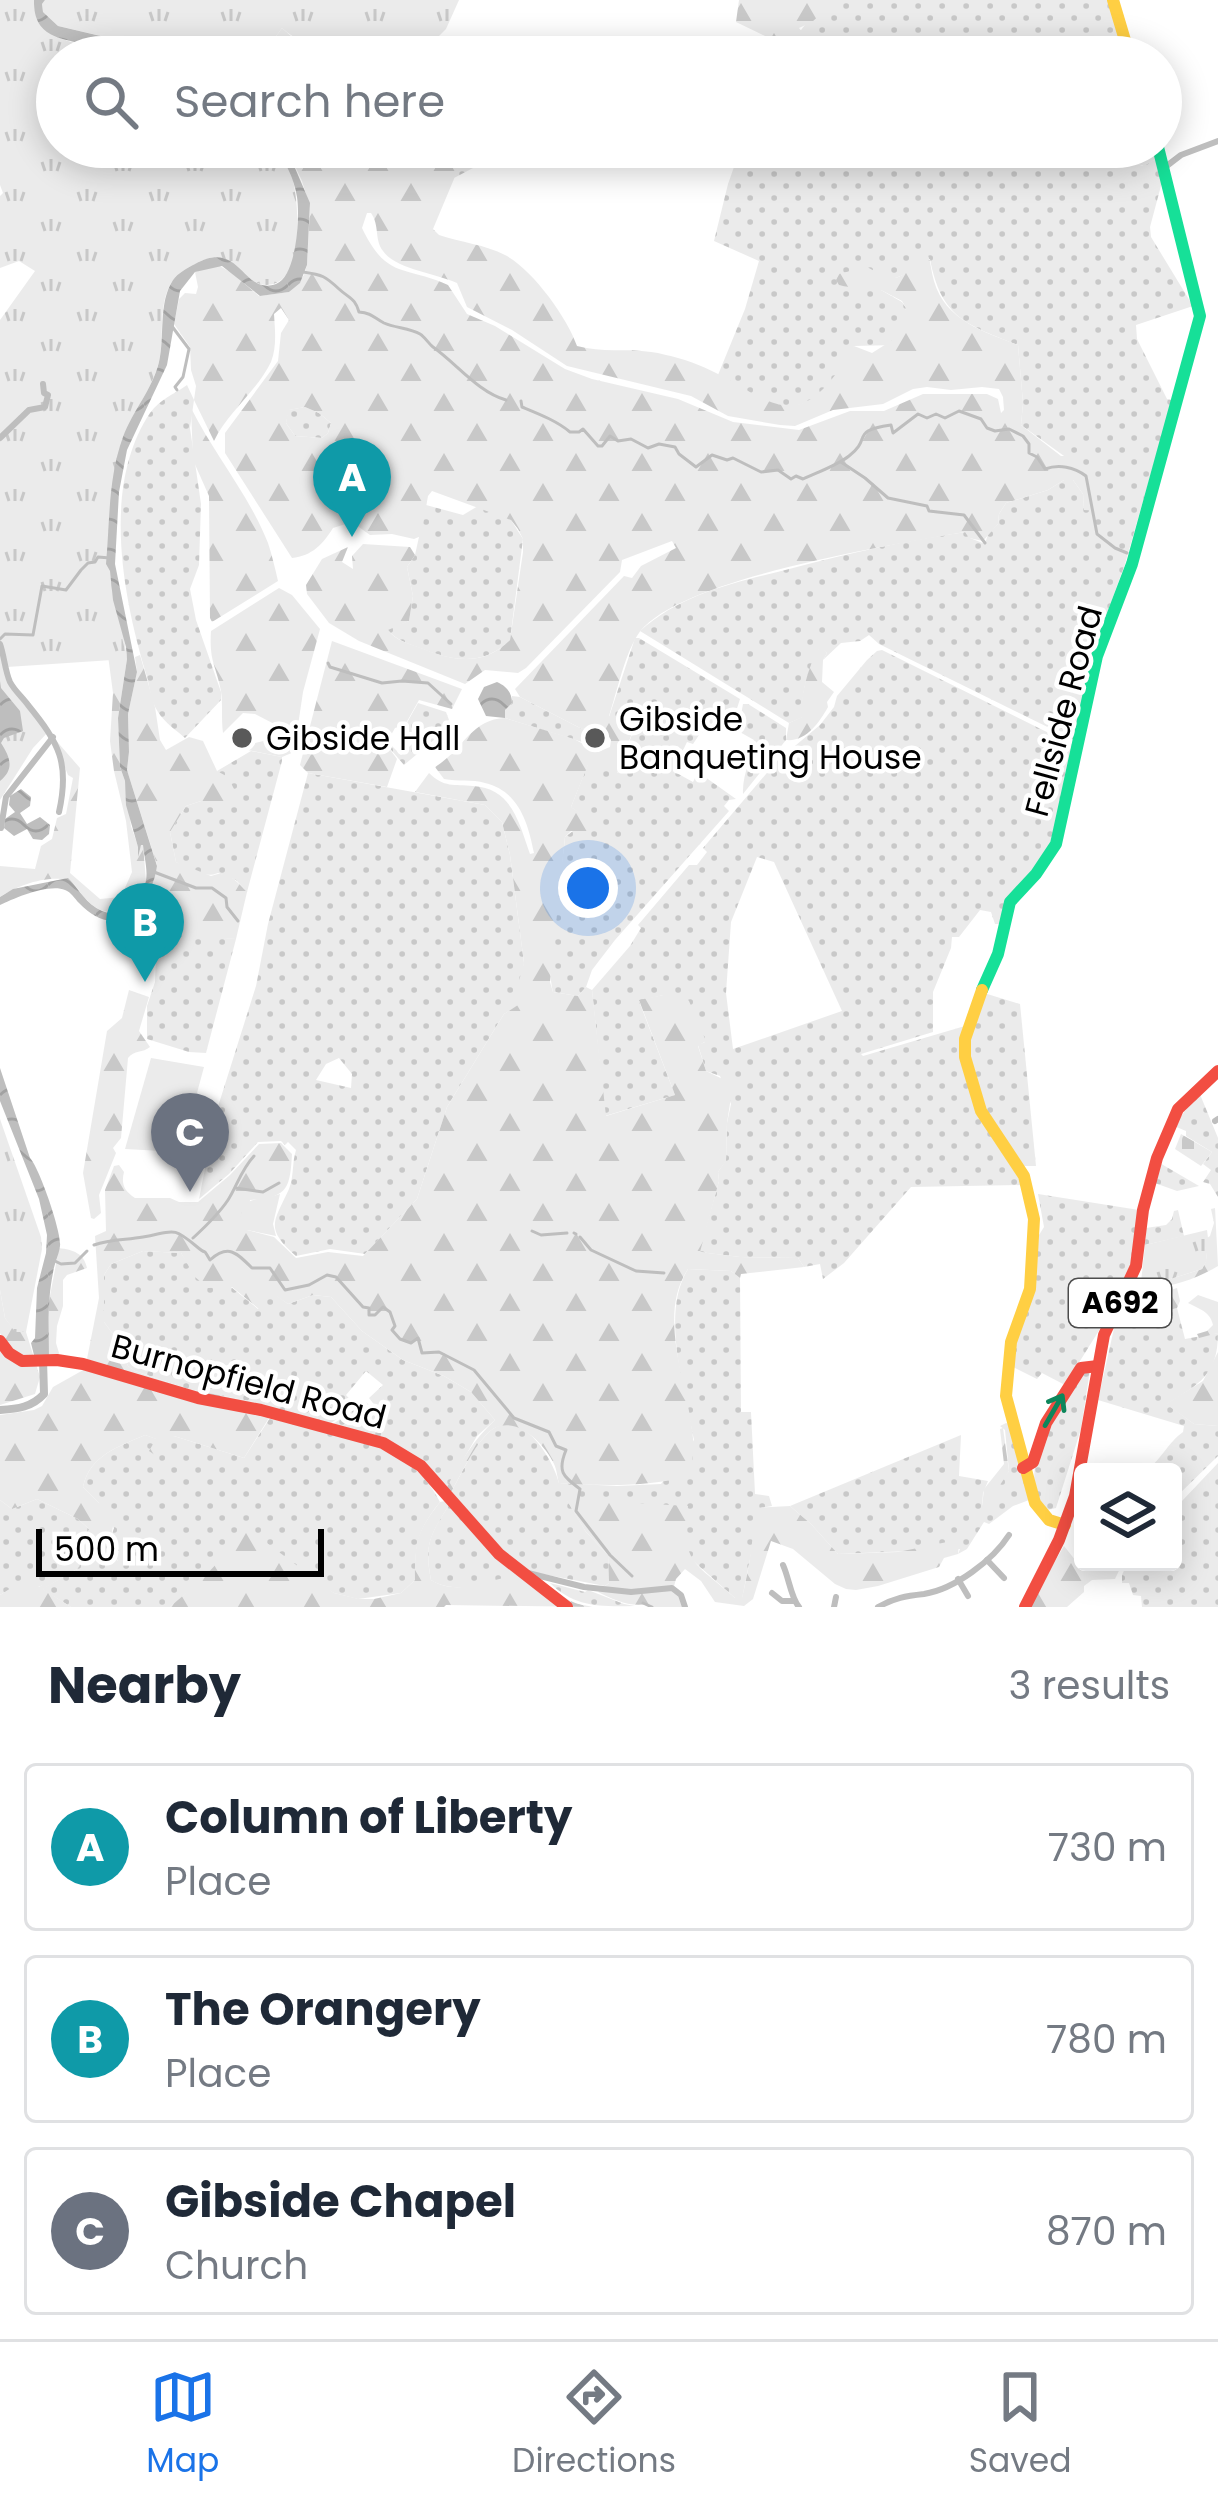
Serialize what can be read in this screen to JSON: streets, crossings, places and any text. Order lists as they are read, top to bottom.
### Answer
{
  "streets": {
    "main road": ["Fellside Road", "A692", "Burnopfield Road"]
  },
  "crossings": [
    ["Fellside Road", "A692"]
  ],
  "places": ["Gibside Hall", "Gibside Banqueting House"],
  "scale_bar": "500 m",
  "page": {
    "search": "Search here",
    "pins": ["A", "B", "C"],
    "scale": "500 m",
    "heading": ["Nearby", "3 results"],
    "list": [
      {
        "mark": "A",
        "name": "Column of Liberty",
        "note": "Place",
        "value": "730 m"
      },
      {
        "mark": "B",
        "name": "The Orangery",
        "note": "Place",
        "value": "780 m"
      },
      {
        "mark": "C",
        "name": "Gibside Chapel",
        "note": "Church",
        "value": "870 m"
      }
    ],
    "nav": ["Map", "Directions", "Saved"]
  }
}
